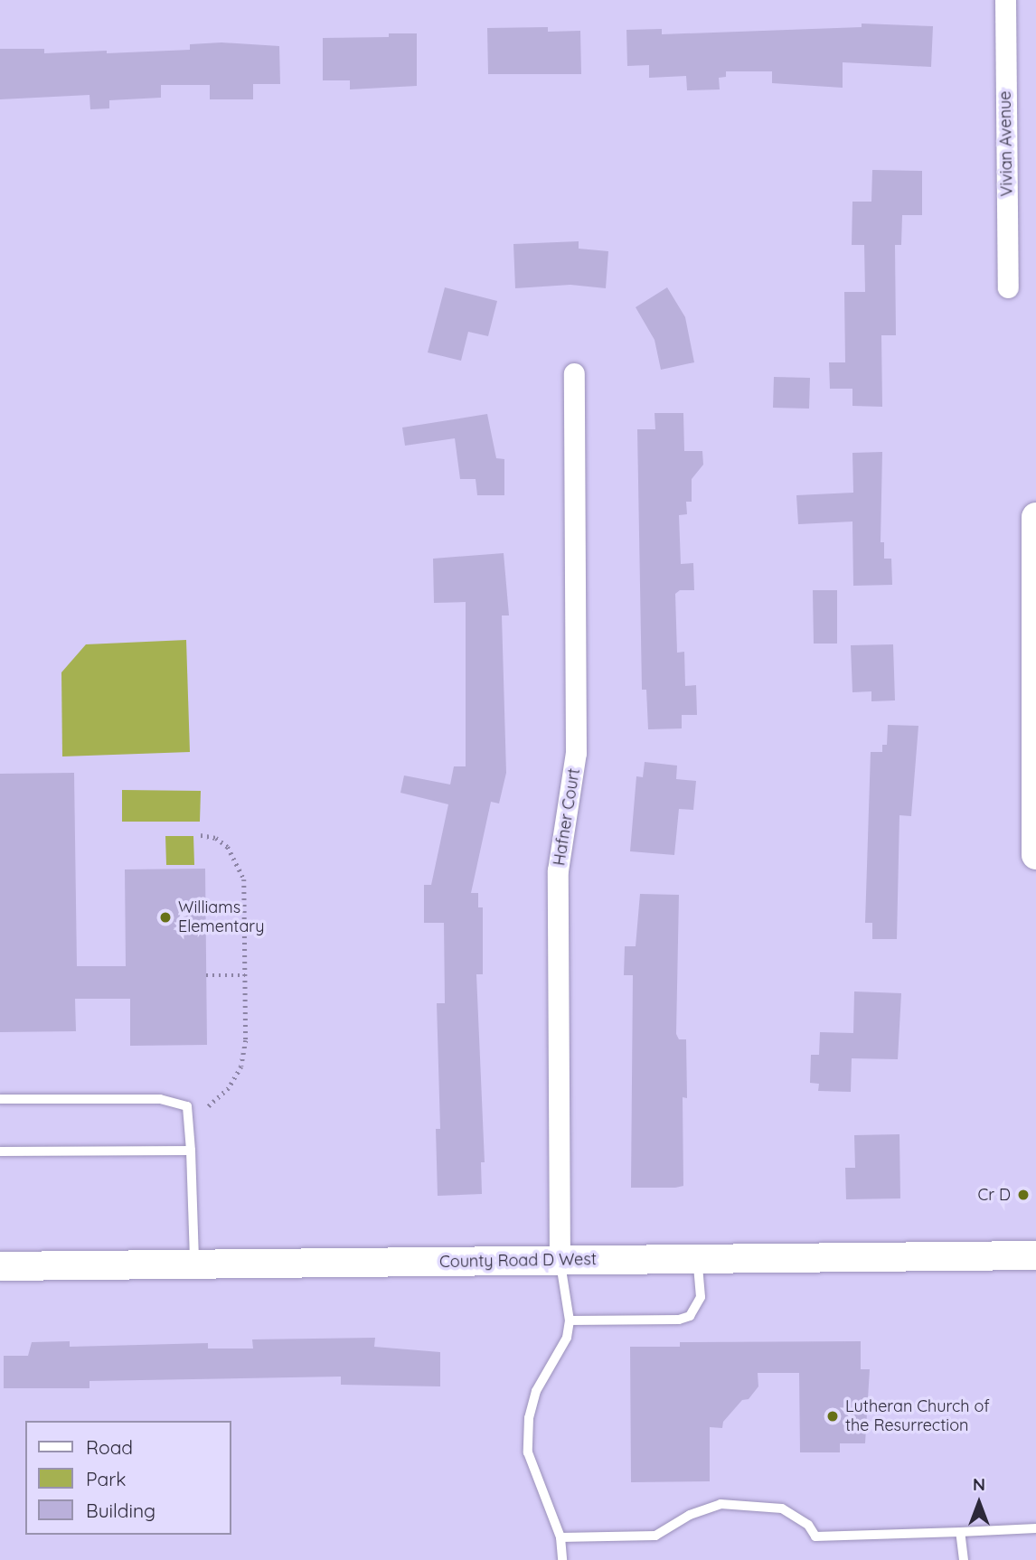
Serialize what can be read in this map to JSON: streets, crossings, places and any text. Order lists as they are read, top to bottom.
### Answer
{
  "streets": {
    "street": ["Vivian Avenue", "Hafner Court", "County Road D West"]
  },
  "crossings": [
    ["Hafner Court", "County Road D West"]
  ],
  "places": ["Williams Elementary", "Cr D", "Lutheran Church of the Resurrection"],
  "legend": ["Road", "Park", "Building"],
  "north": "top"
}
